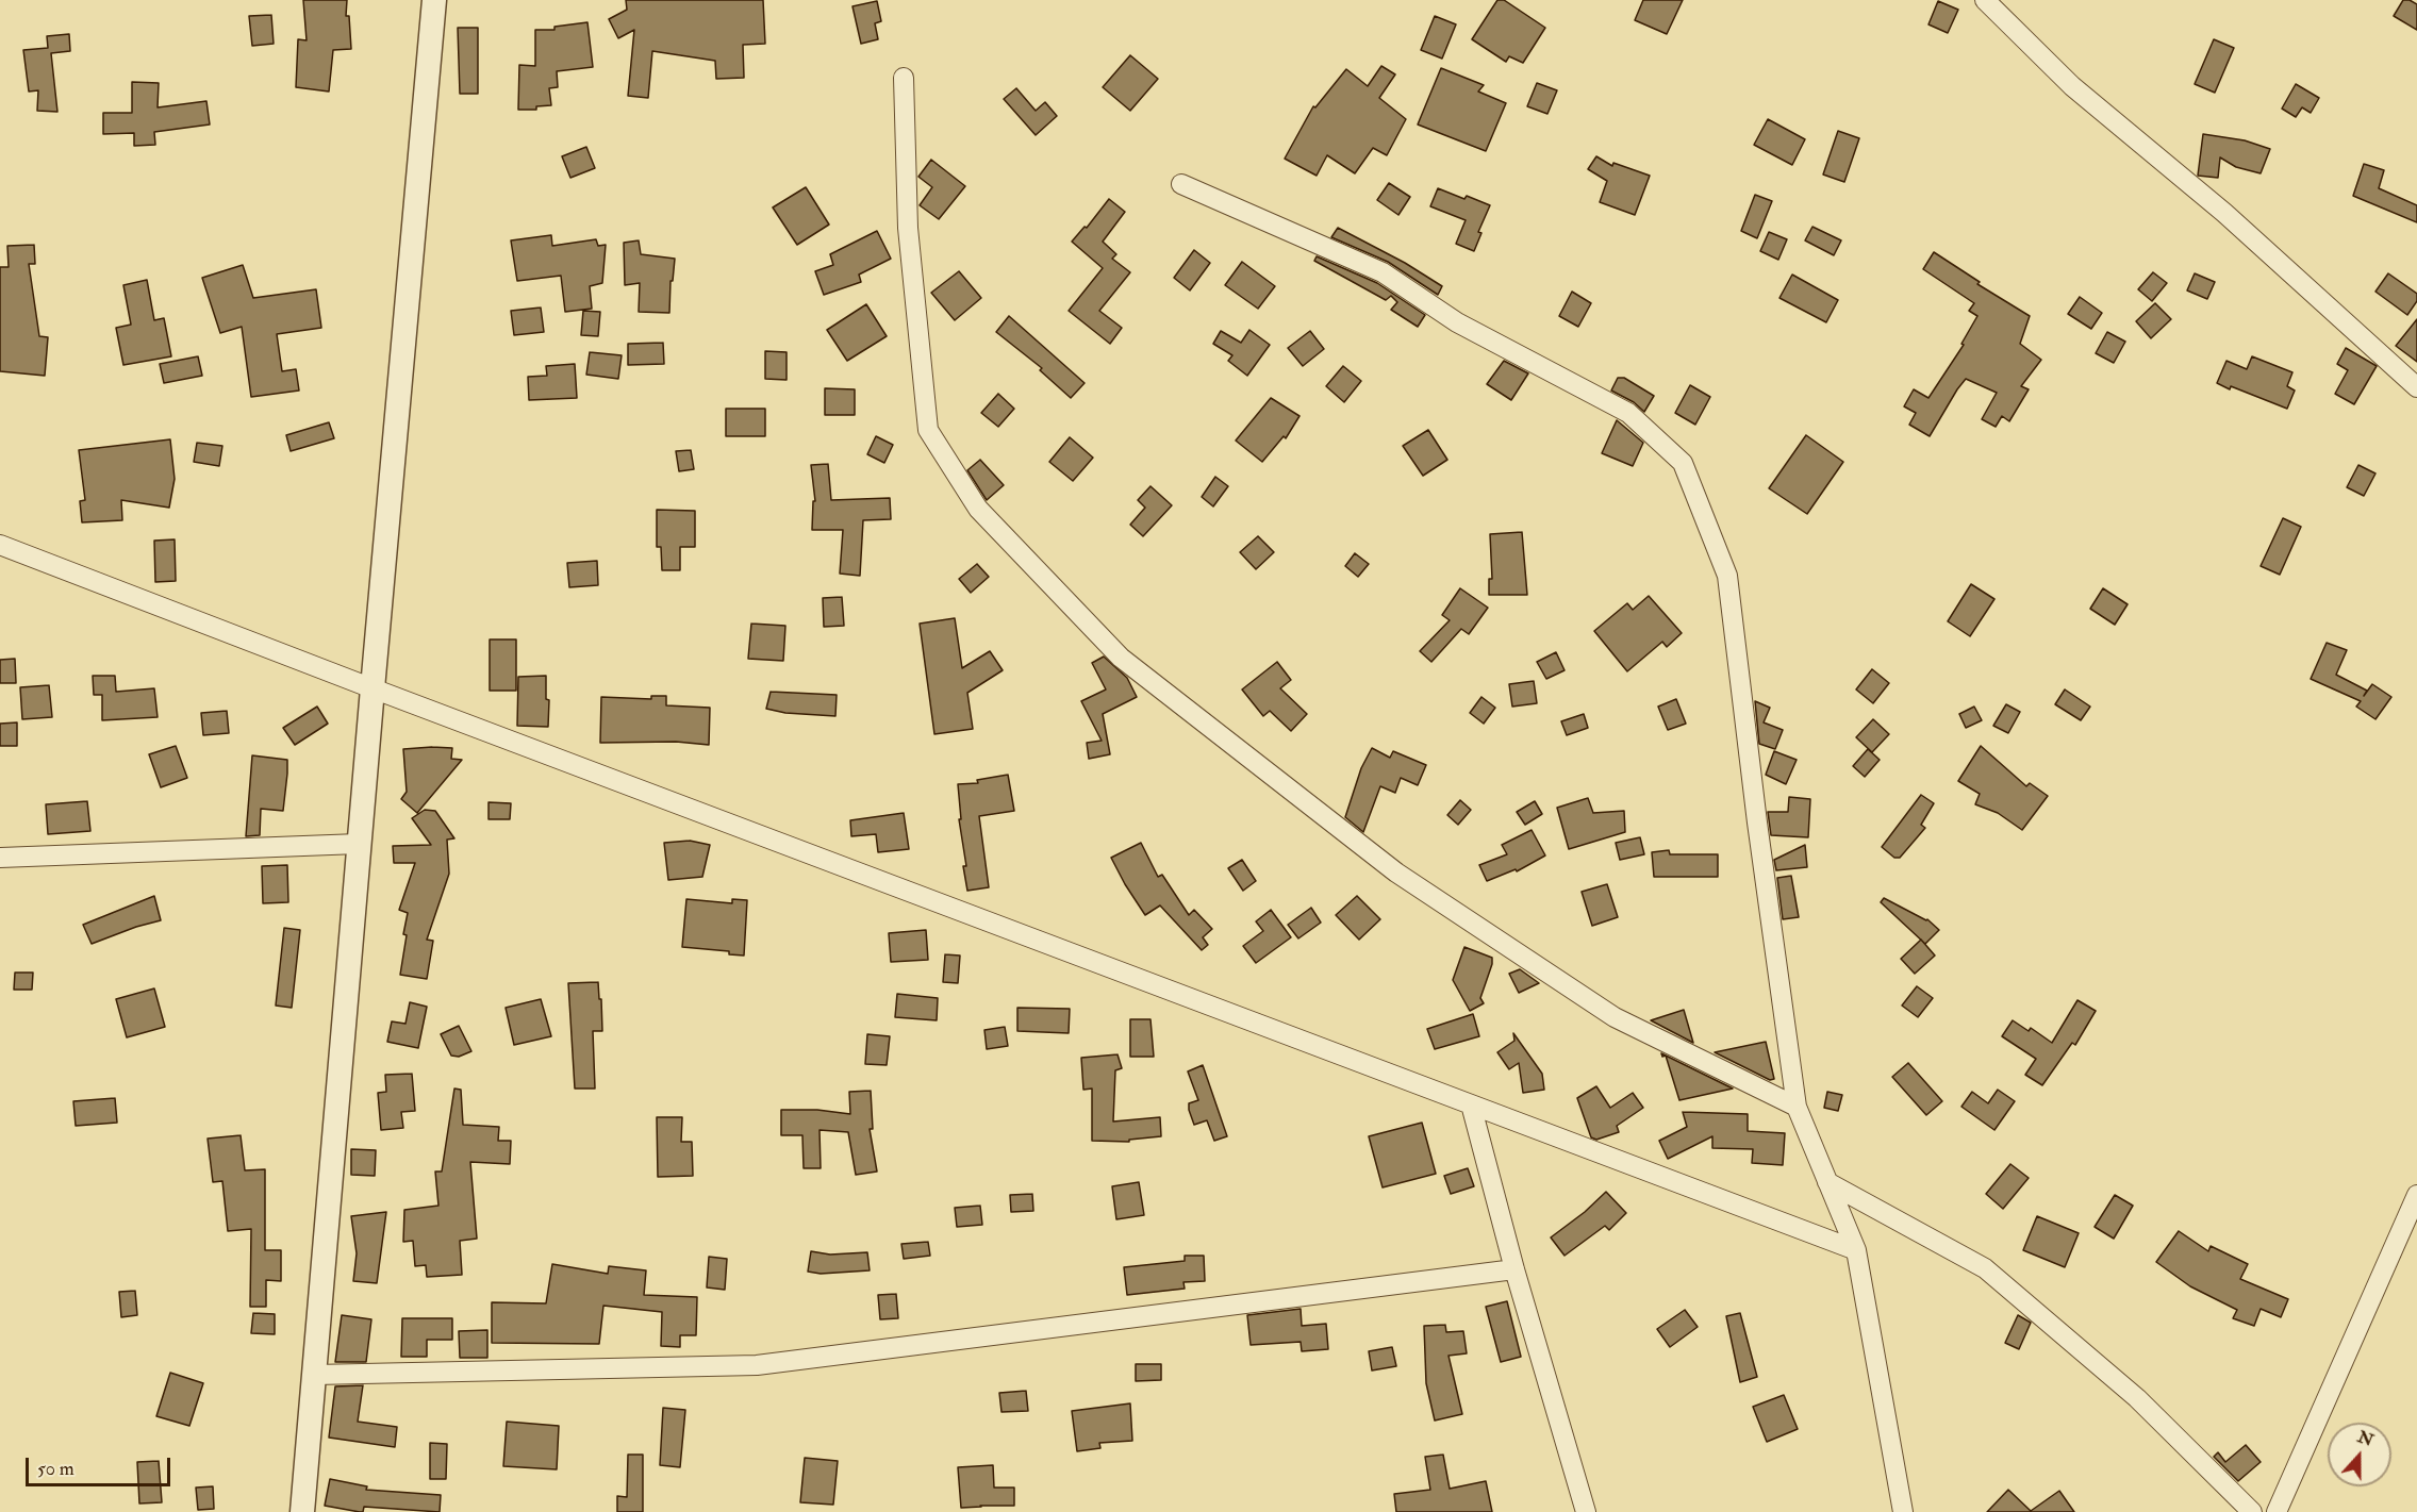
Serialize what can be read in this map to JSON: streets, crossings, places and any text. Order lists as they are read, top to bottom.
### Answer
{
  "scale_bar": "50 m",
  "north": "top"
}
